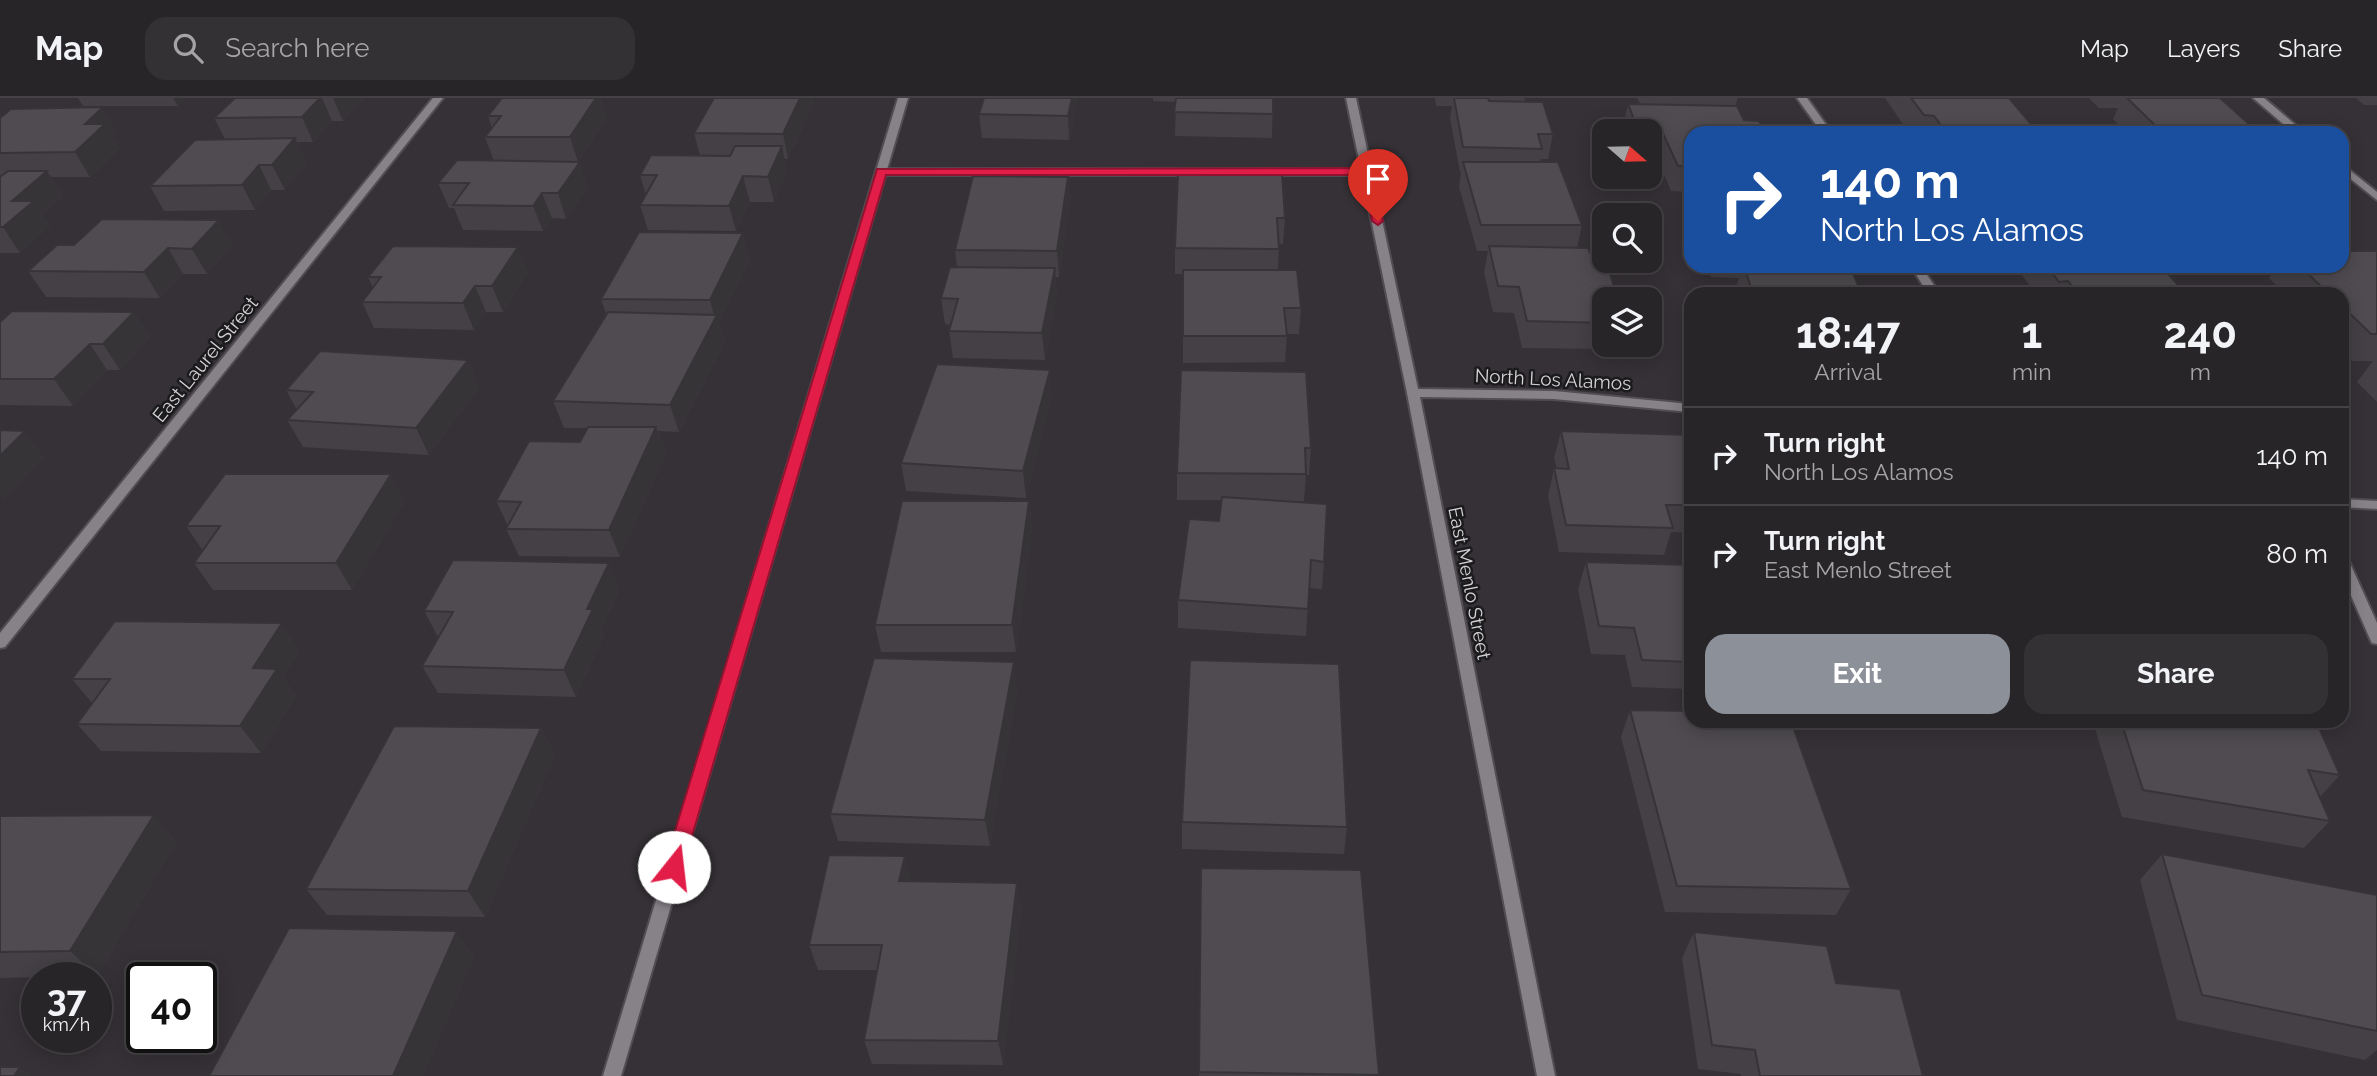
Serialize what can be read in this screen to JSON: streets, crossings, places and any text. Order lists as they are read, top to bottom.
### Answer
{
  "streets": {
    "street": ["East Laurel Street", "North Los Alamos", "East Menlo Street"]
  },
  "crossings": [
    ["North Los Alamos", "East Menlo Street"]
  ],
  "north": "right",
  "page": {
    "header": "Map",
    "search": "Search here",
    "nav": ["Map", "Layers", "Share"],
    "turn": ["140 m", "North Los Alamos"],
    "eta": [
      "18:47",
      "Arrival",
      "1",
      "min",
      "240",
      "m"
    ],
    "list": [
      {
        "name": "Turn right",
        "note": "North Los Alamos",
        "value": "140 m"
      },
      {
        "name": "Turn right",
        "note": "East Menlo Street",
        "value": "80 m"
      }
    ],
    "buttons": ["Exit", "Share"],
    "speed": "37 km/h",
    "limit": "40"
  }
}
